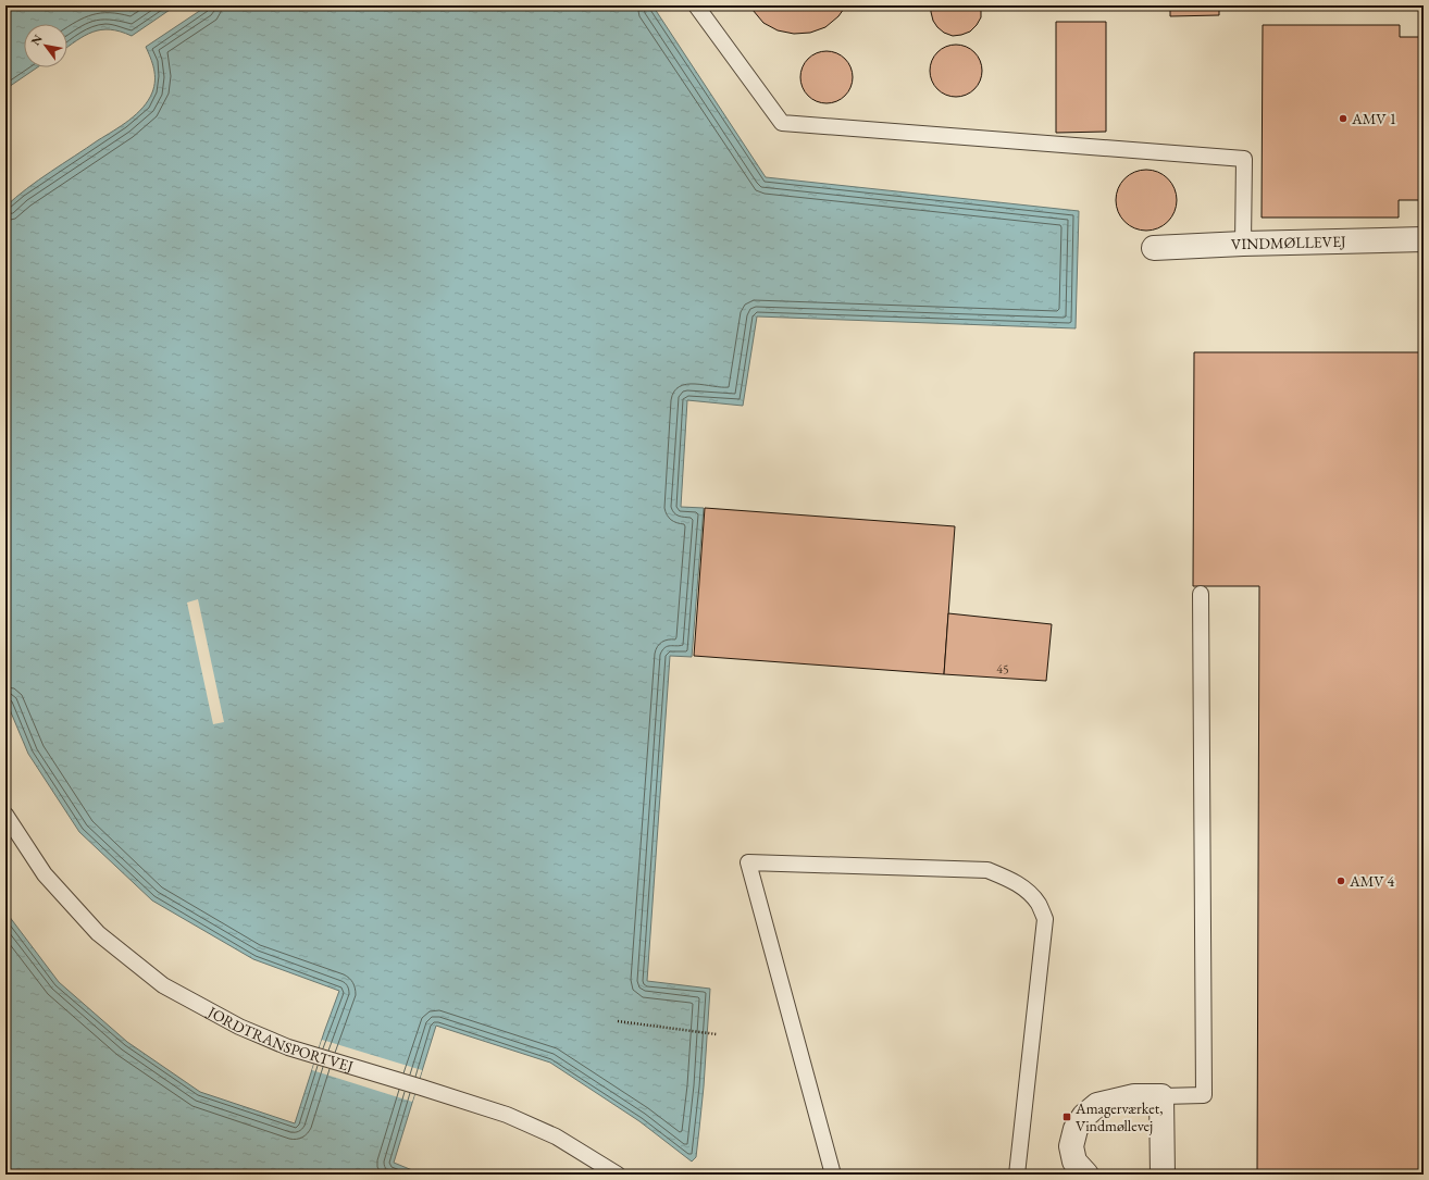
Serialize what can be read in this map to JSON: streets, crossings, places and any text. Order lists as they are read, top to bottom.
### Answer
{
  "streets": {
    "street": ["VINDMØLLEVEJ"],
    "lane": ["JORDTRANSPORTVEJ"]
  },
  "places": {
    "other": ["AMV 1", "AMV 4"],
    "transit": ["Amagerværket, Vindmøllevej"]
  },
  "house_numbers": ["45"],
  "north": "top left"
}
